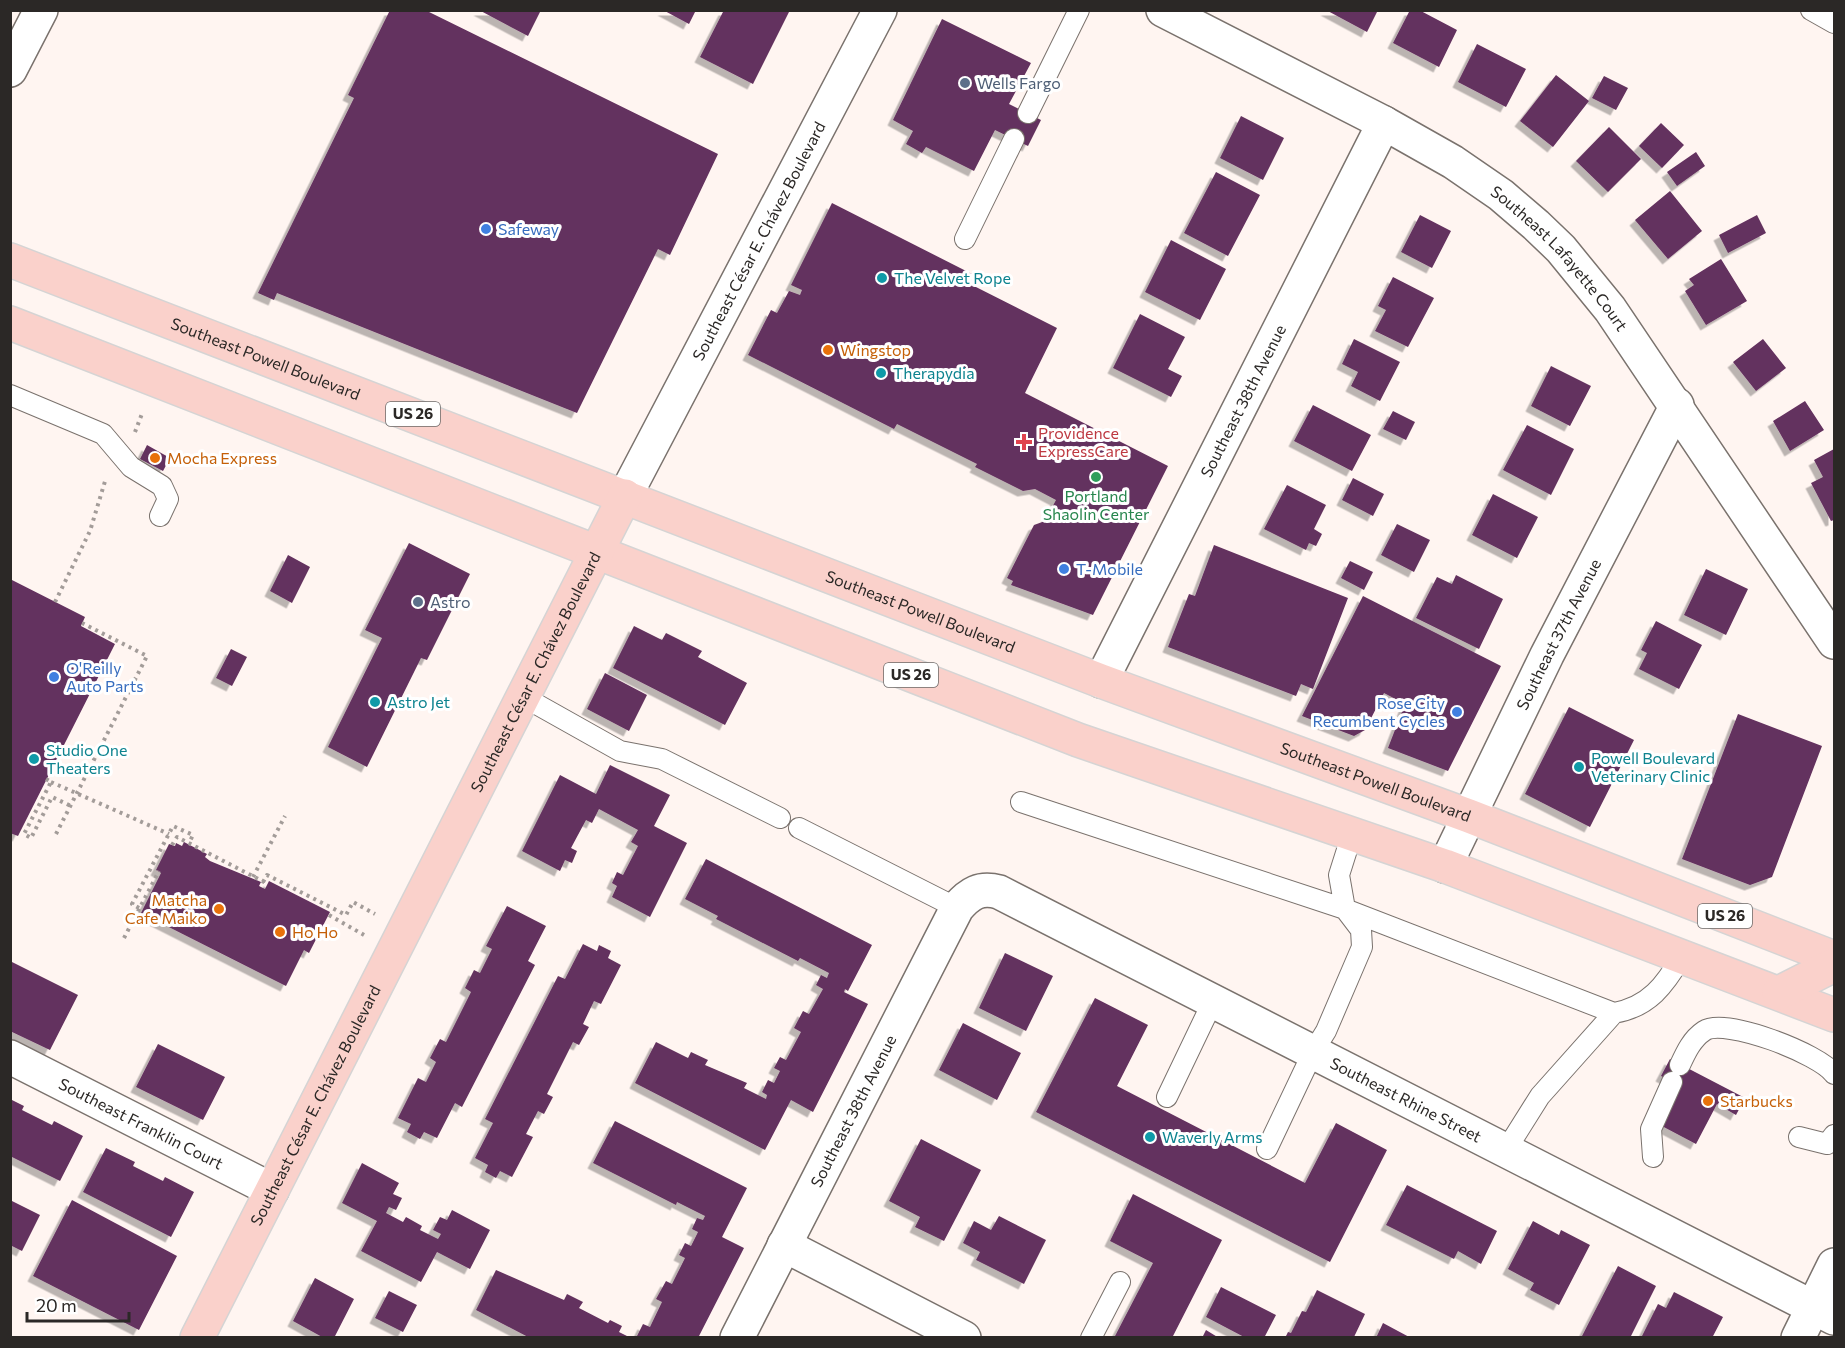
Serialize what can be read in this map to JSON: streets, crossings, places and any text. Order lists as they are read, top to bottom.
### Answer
{
  "streets": {
    "main road": ["Southeast César E. Chávez Boulevard", "Southeast Powell Boulevard", "US 26"],
    "street": [
      "Southeast Lafayette Court",
      "Southeast 38th Avenue",
      "Southeast 37th Avenue",
      "Southeast Rhine Street",
      "Southeast Franklin Court"
    ]
  },
  "crossings": [
    ["Southeast César E. Chávez Boulevard", "Southeast Powell Boulevard"],
    ["Southeast César E. Chávez Boulevard", "US 26"],
    ["Southeast César E. Chávez Boulevard", "Southeast Franklin Court"],
    ["Southeast Lafayette Court", "Southeast 38th Avenue"],
    ["Southeast Lafayette Court", "Southeast 37th Avenue"],
    ["Southeast Powell Boulevard", "Southeast 38th Avenue"],
    ["Southeast Powell Boulevard", "Southeast 37th Avenue"],
    ["Southeast 38th Avenue", "Southeast Rhine Street"],
    ["US 26", "Southeast 37th Avenue"]
  ],
  "places": {
    "other": [
      "Wells Fargo",
      "Safeway",
      "The Velvet Rope",
      "Wingstop",
      "Therapydia",
      "Mocha Express",
      "Portland Shaolin Center",
      "T-Mobile",
      "Astro",
      "O'Reilly Auto Parts",
      "Astro Jet",
      "Rose City Recumbent Cycles",
      "Studio One Theaters",
      "Powell Boulevard Veterinary Clinic",
      "Matcha Cafe Maiko",
      "Ho Ho",
      "Starbucks",
      "Waverly Arms"
    ],
    "health": ["Providence ExpressCare"]
  },
  "scale_bar": "20 m"
}
